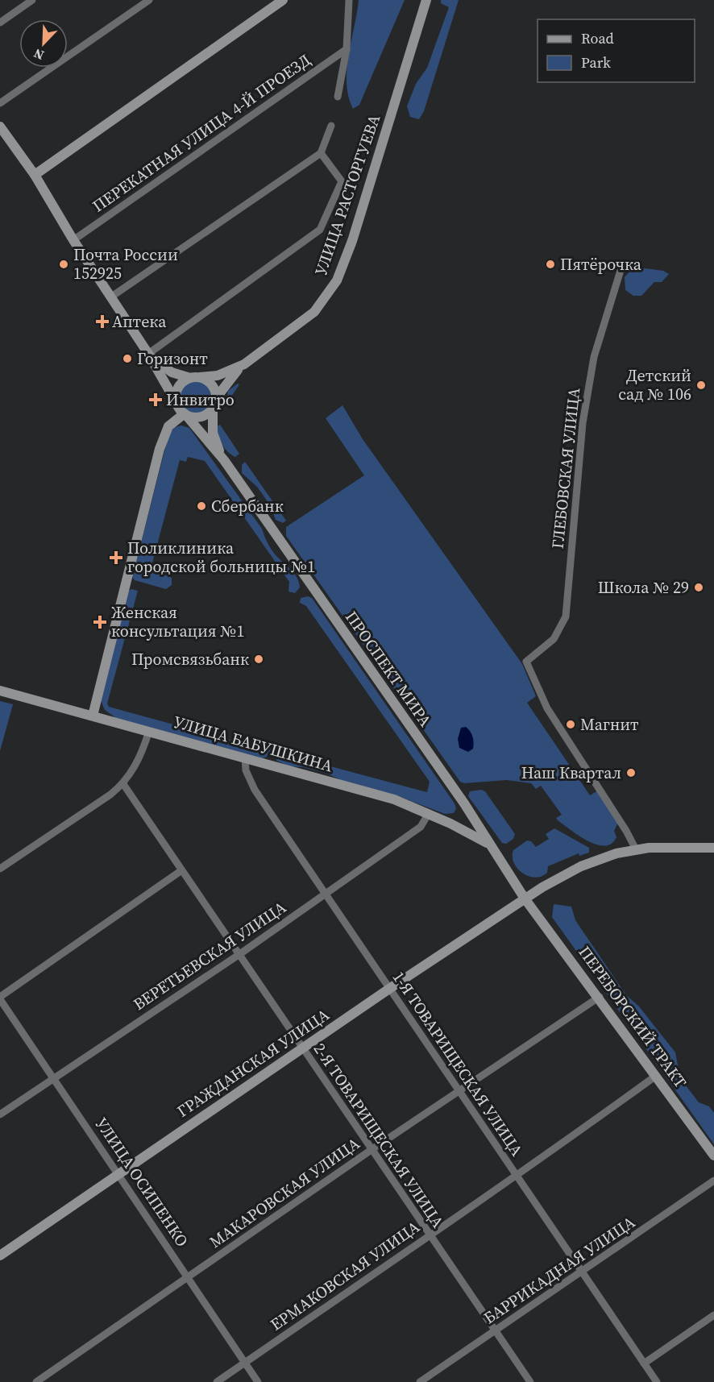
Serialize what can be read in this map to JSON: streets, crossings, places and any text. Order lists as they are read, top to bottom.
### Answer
{
  "streets": {
    "main road": [
      "УЛИЦА РАСТОРГУЕВА",
      "ПРОСПЕКТ МИРА",
      "УЛИЦА БАБУШКИНА",
      "ПЕРЕБОРСКИЙ ТРАКТ",
      "ГРАЖДАНСКАЯ УЛИЦА"
    ],
    "street": [
      "ПЕРЕКАТНАЯ УЛИЦА 4-Й ПРОЕЗД",
      "ГЛЕБОВСКАЯ УЛИЦА",
      "ВЕРЕТЬЕВСКАЯ УЛИЦА",
      "1-Я ТОВАРИЩЕСКАЯ УЛИЦА",
      "2-Я ТОВАРИЩЕСКАЯ УЛИЦА",
      "УЛИЦА ОСИПЕНКО",
      "МАКАРОВСКАЯ УЛИЦА",
      "БАРРИКАДНАЯ УЛИЦА",
      "ЕРМАКОВСКАЯ УЛИЦА"
    ]
  },
  "crossings": [
    ["УЛИЦА РАСТОРГУЕВА", "ПРОСПЕКТ МИРА"],
    ["ПРОСПЕКТ МИРА", "УЛИЦА БАБУШКИНА"],
    ["ПРОСПЕКТ МИРА", "ПЕРЕБОРСКИЙ ТРАКТ"],
    ["ПРОСПЕКТ МИРА", "ГРАЖДАНСКАЯ УЛИЦА"],
    ["УЛИЦА БАБУШКИНА", "ВЕРЕТЬЕВСКАЯ УЛИЦА"],
    ["УЛИЦА БАБУШКИНА", "1-Я ТОВАРИЩЕСКАЯ УЛИЦА"],
    ["ВЕРЕТЬЕВСКАЯ УЛИЦА", "1-Я ТОВАРИЩЕСКАЯ УЛИЦА"],
    ["ВЕРЕТЬЕВСКАЯ УЛИЦА", "2-Я ТОВАРИЩЕСКАЯ УЛИЦА"],
    ["ВЕРЕТЬЕВСКАЯ УЛИЦА", "УЛИЦА ОСИПЕНКО"],
    ["ПЕРЕБОРСКИЙ ТРАКТ", "ГРАЖДАНСКАЯ УЛИЦА"],
    ["ПЕРЕБОРСКИЙ ТРАКТ", "МАКАРОВСКАЯ УЛИЦА"],
    ["ПЕРЕБОРСКИЙ ТРАКТ", "ЕРМАКОВСКАЯ УЛИЦА"],
    ["ГРАЖДАНСКАЯ УЛИЦА", "1-Я ТОВАРИЩЕСКАЯ УЛИЦА"],
    ["ГРАЖДАНСКАЯ УЛИЦА", "2-Я ТОВАРИЩЕСКАЯ УЛИЦА"],
    ["ГРАЖДАНСКАЯ УЛИЦА", "УЛИЦА ОСИПЕНКО"],
    ["1-Я ТОВАРИЩЕСКАЯ УЛИЦА", "МАКАРОВСКАЯ УЛИЦА"],
    ["1-Я ТОВАРИЩЕСКАЯ УЛИЦА", "БАРРИКАДНАЯ УЛИЦА"],
    ["1-Я ТОВАРИЩЕСКАЯ УЛИЦА", "ЕРМАКОВСКАЯ УЛИЦА"],
    ["2-Я ТОВАРИЩЕСКАЯ УЛИЦА", "МАКАРОВСКАЯ УЛИЦА"],
    ["2-Я ТОВАРИЩЕСКАЯ УЛИЦА", "БАРРИКАДНАЯ УЛИЦА"],
    ["2-Я ТОВАРИЩЕСКАЯ УЛИЦА", "ЕРМАКОВСКАЯ УЛИЦА"],
    ["УЛИЦА ОСИПЕНКО", "МАКАРОВСКАЯ УЛИЦА"],
    ["УЛИЦА ОСИПЕНКО", "ЕРМАКОВСКАЯ УЛИЦА"]
  ],
  "places": {
    "other": [
      "Почта России 152925",
      "Пятёрочка",
      "Горизонт",
      "Детский сад № 106",
      "Сбербанк",
      "Школа № 29",
      "Промсвязьбанк",
      "Магнит",
      "Наш Квартал"
    ],
    "health": [
      "Аптека",
      "Инвитро",
      "Поликлиника городской больницы №1",
      "Женская консультация №1"
    ]
  },
  "legend": ["Road", "Park"],
  "north": "bottom left"
}
